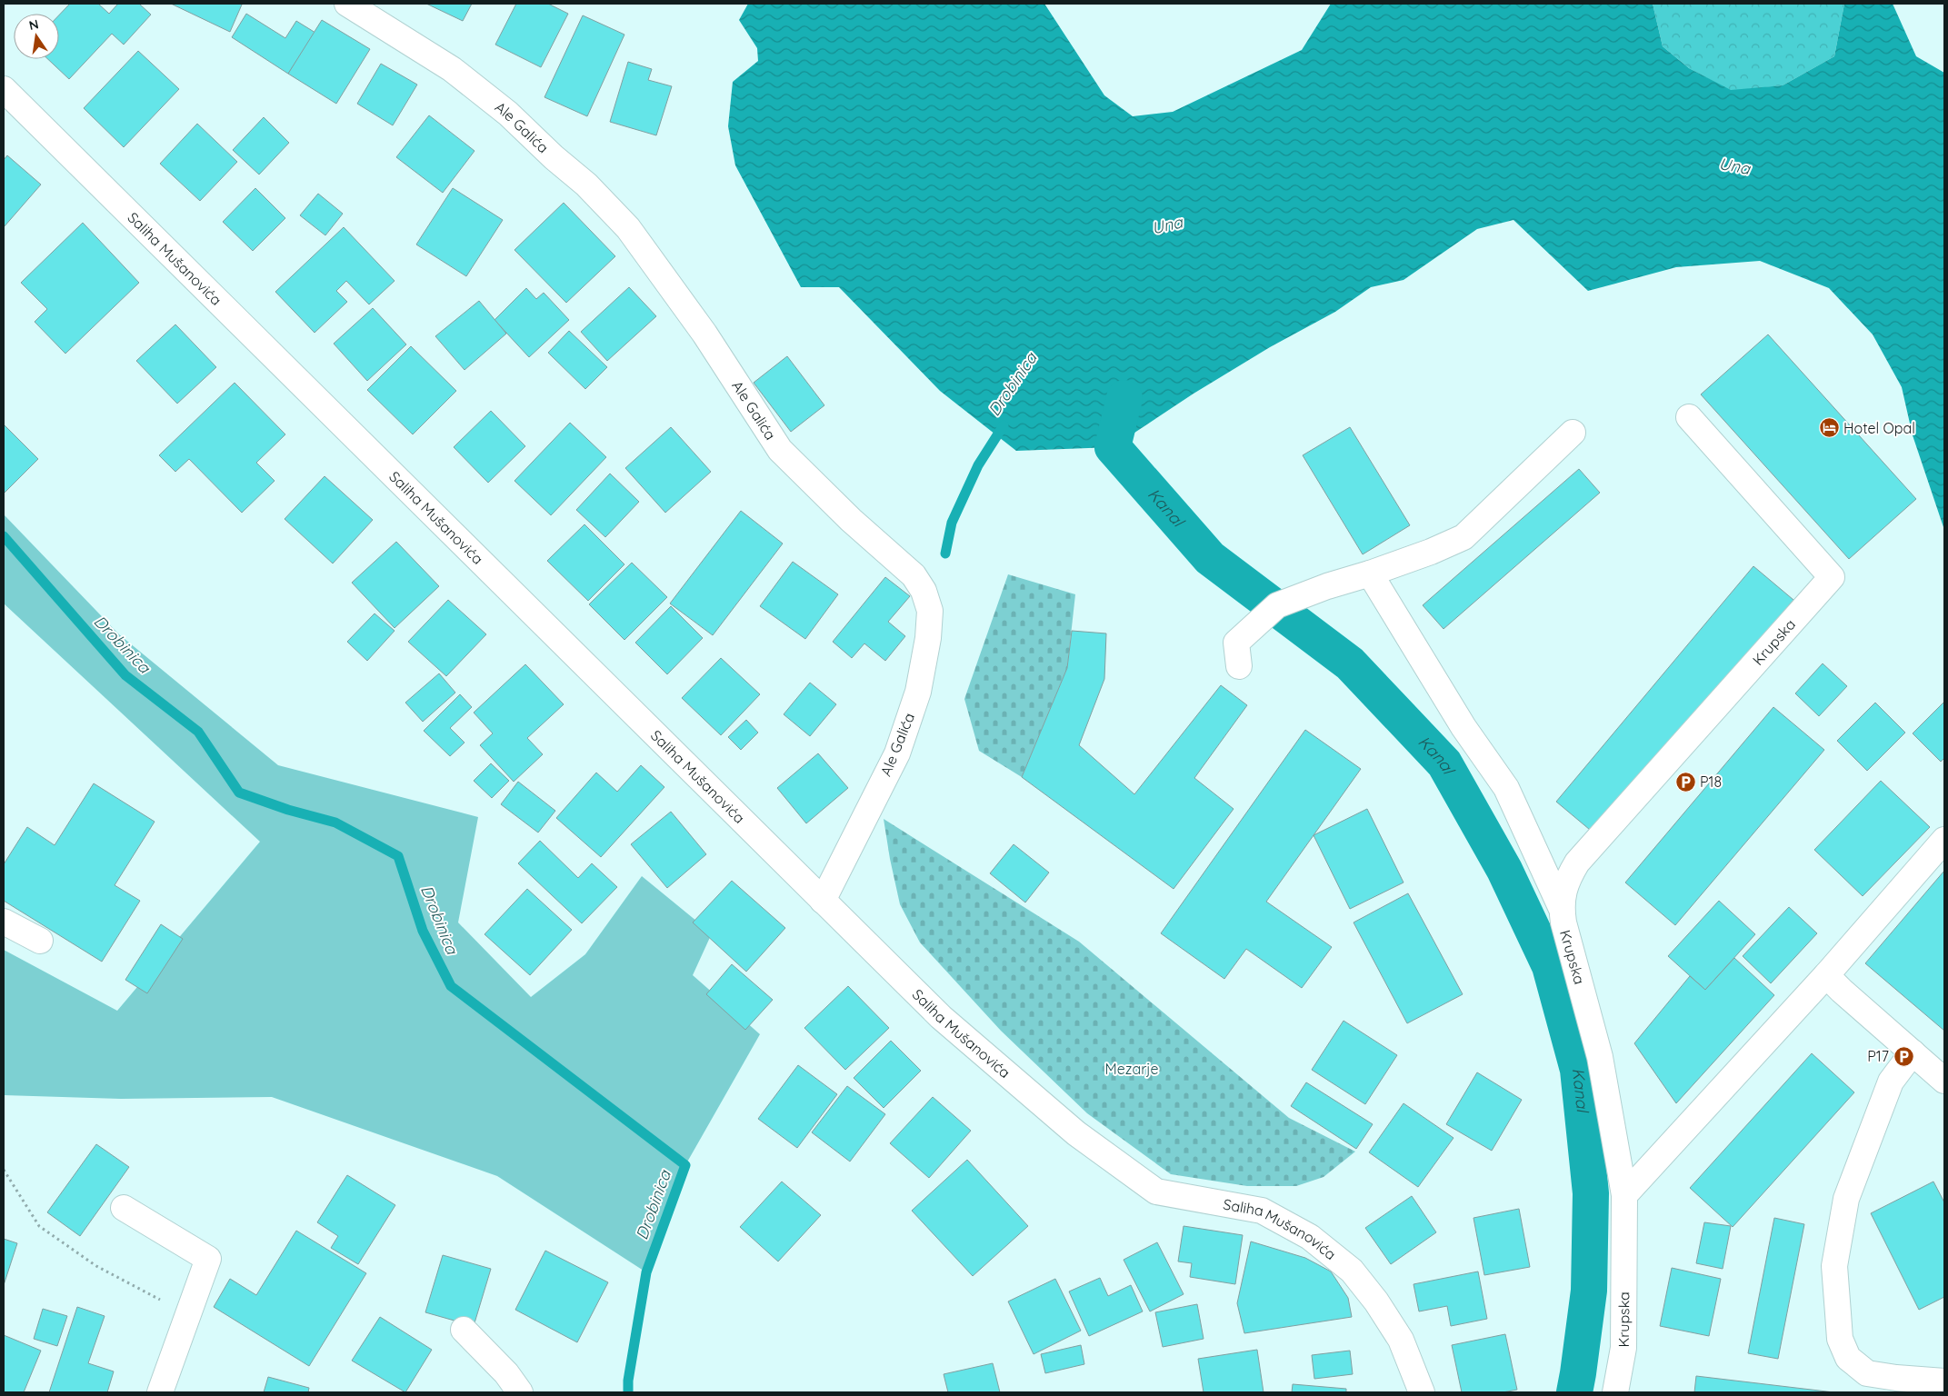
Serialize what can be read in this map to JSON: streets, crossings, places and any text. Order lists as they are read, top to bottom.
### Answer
{
  "streets": {
    "street": ["Ale Galića", "Saliha Mušanovića", "Krupska"]
  },
  "crossings": [
    ["Ale Galića", "Saliha Mušanovića"]
  ],
  "water": ["Una", "Drobinica", "Kanal"],
  "parks": ["Mezarje"],
  "places": {
    "hotel": ["Hotel Opal"],
    "parking": ["P18", "P17"]
  },
  "north": "top"
}
